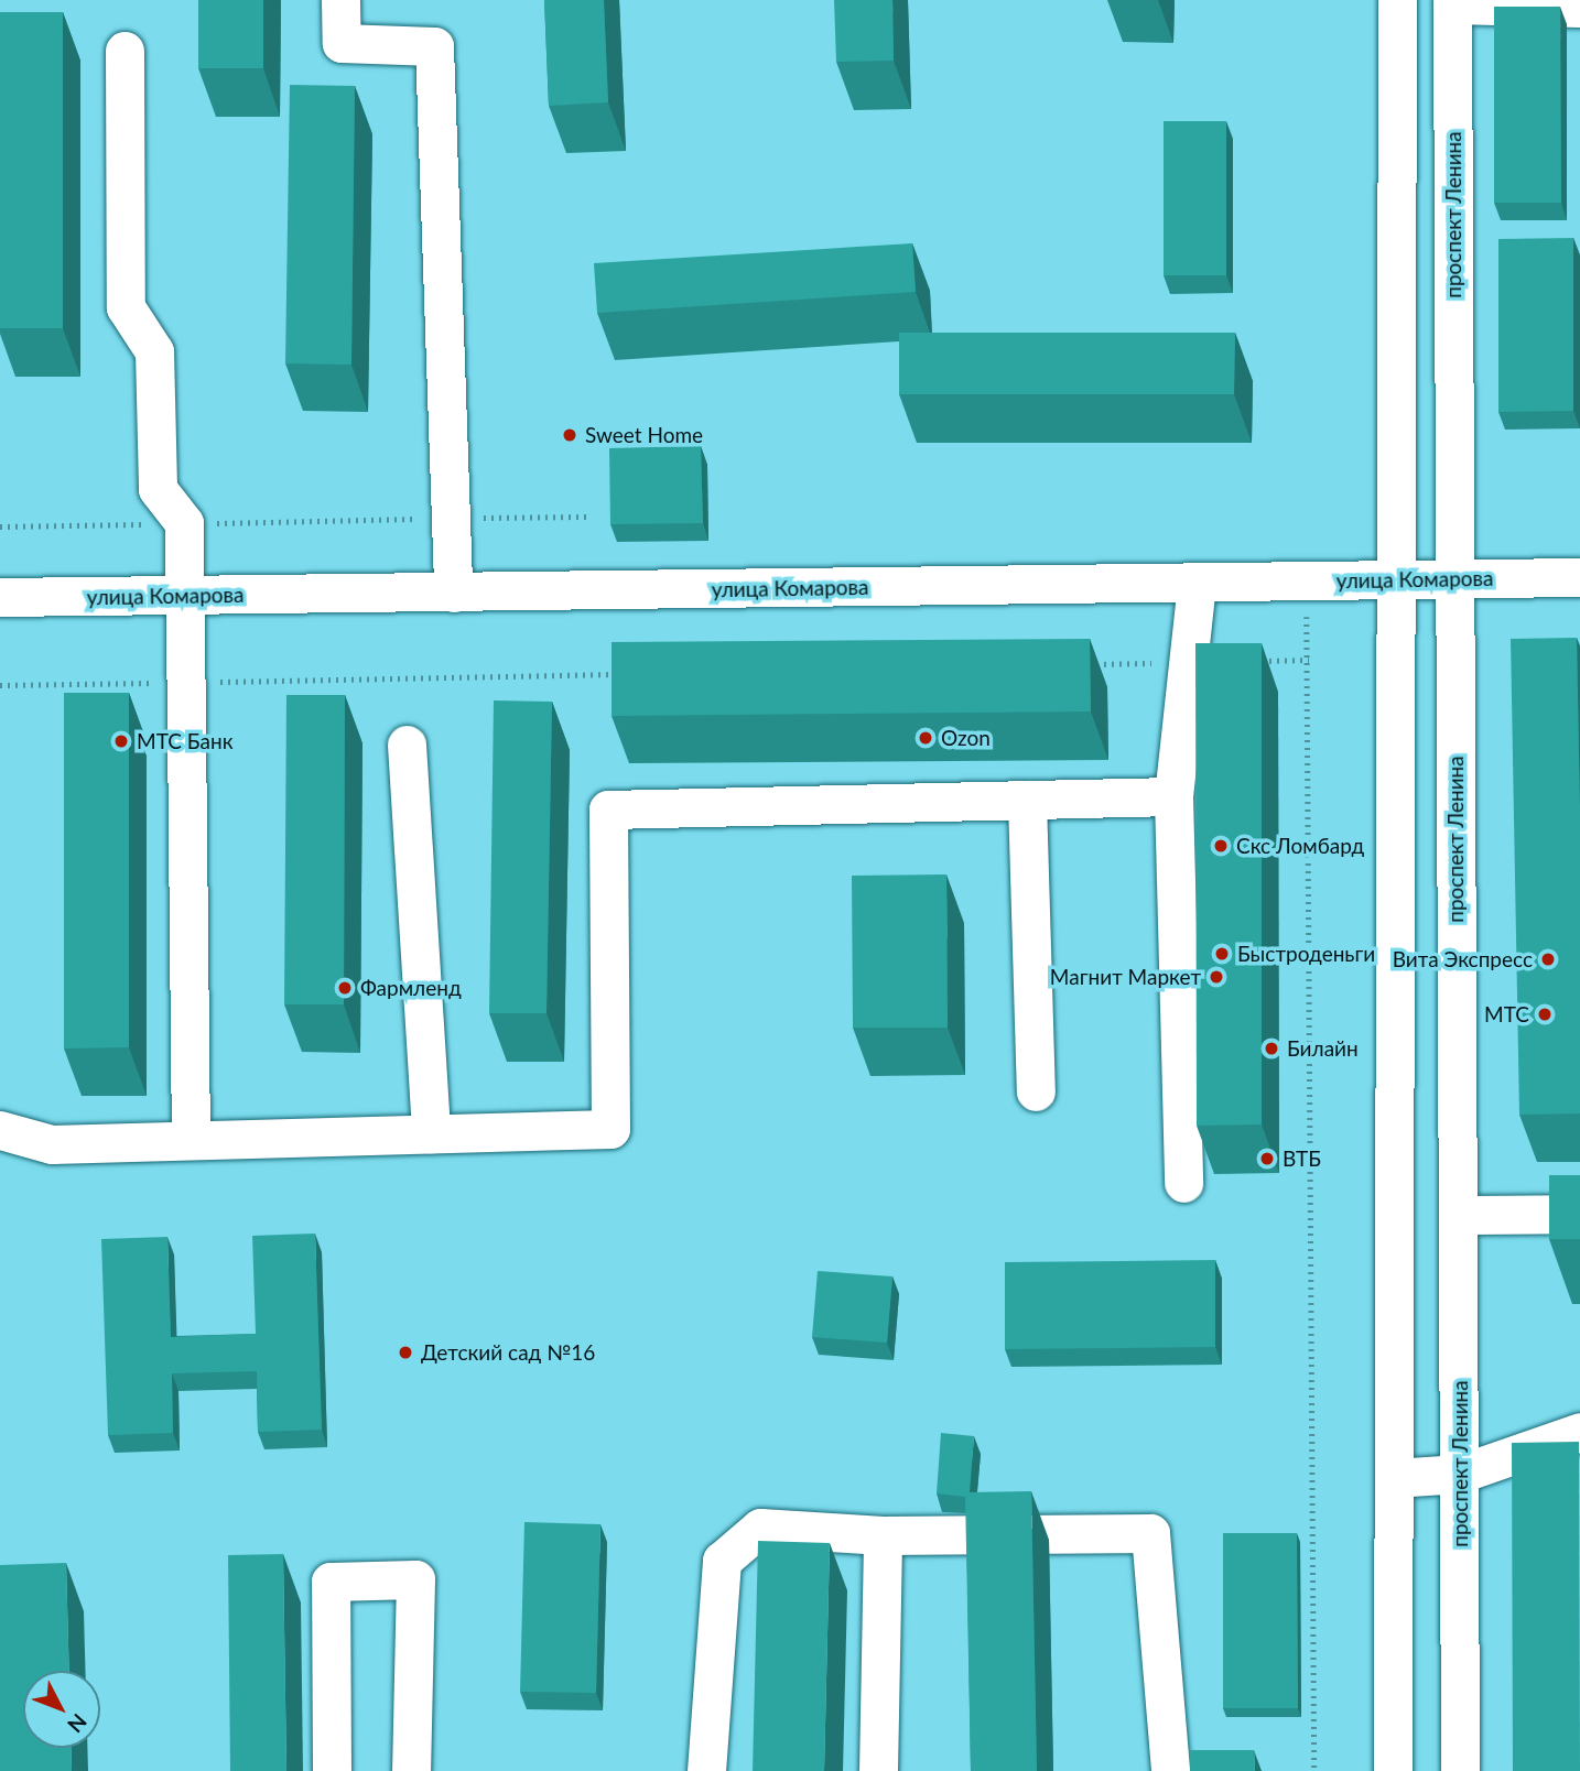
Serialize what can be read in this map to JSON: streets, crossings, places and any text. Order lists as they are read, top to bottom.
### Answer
{
  "streets": {
    "street": ["проспект Ленина", "улица Комарова"]
  },
  "crossings": [
    ["проспект Ленина", "улица Комарова"]
  ],
  "places": [
    "Sweet Home",
    "Ozon",
    "МТС Банк",
    "Скс Ломбард",
    "Быстроденьги",
    "Вита Экспресс",
    "Магнит Маркет",
    "Фармленд",
    "МТС",
    "Билайн",
    "ВТБ",
    "Детский сад №16"
  ],
  "north": "bottom right"
}
